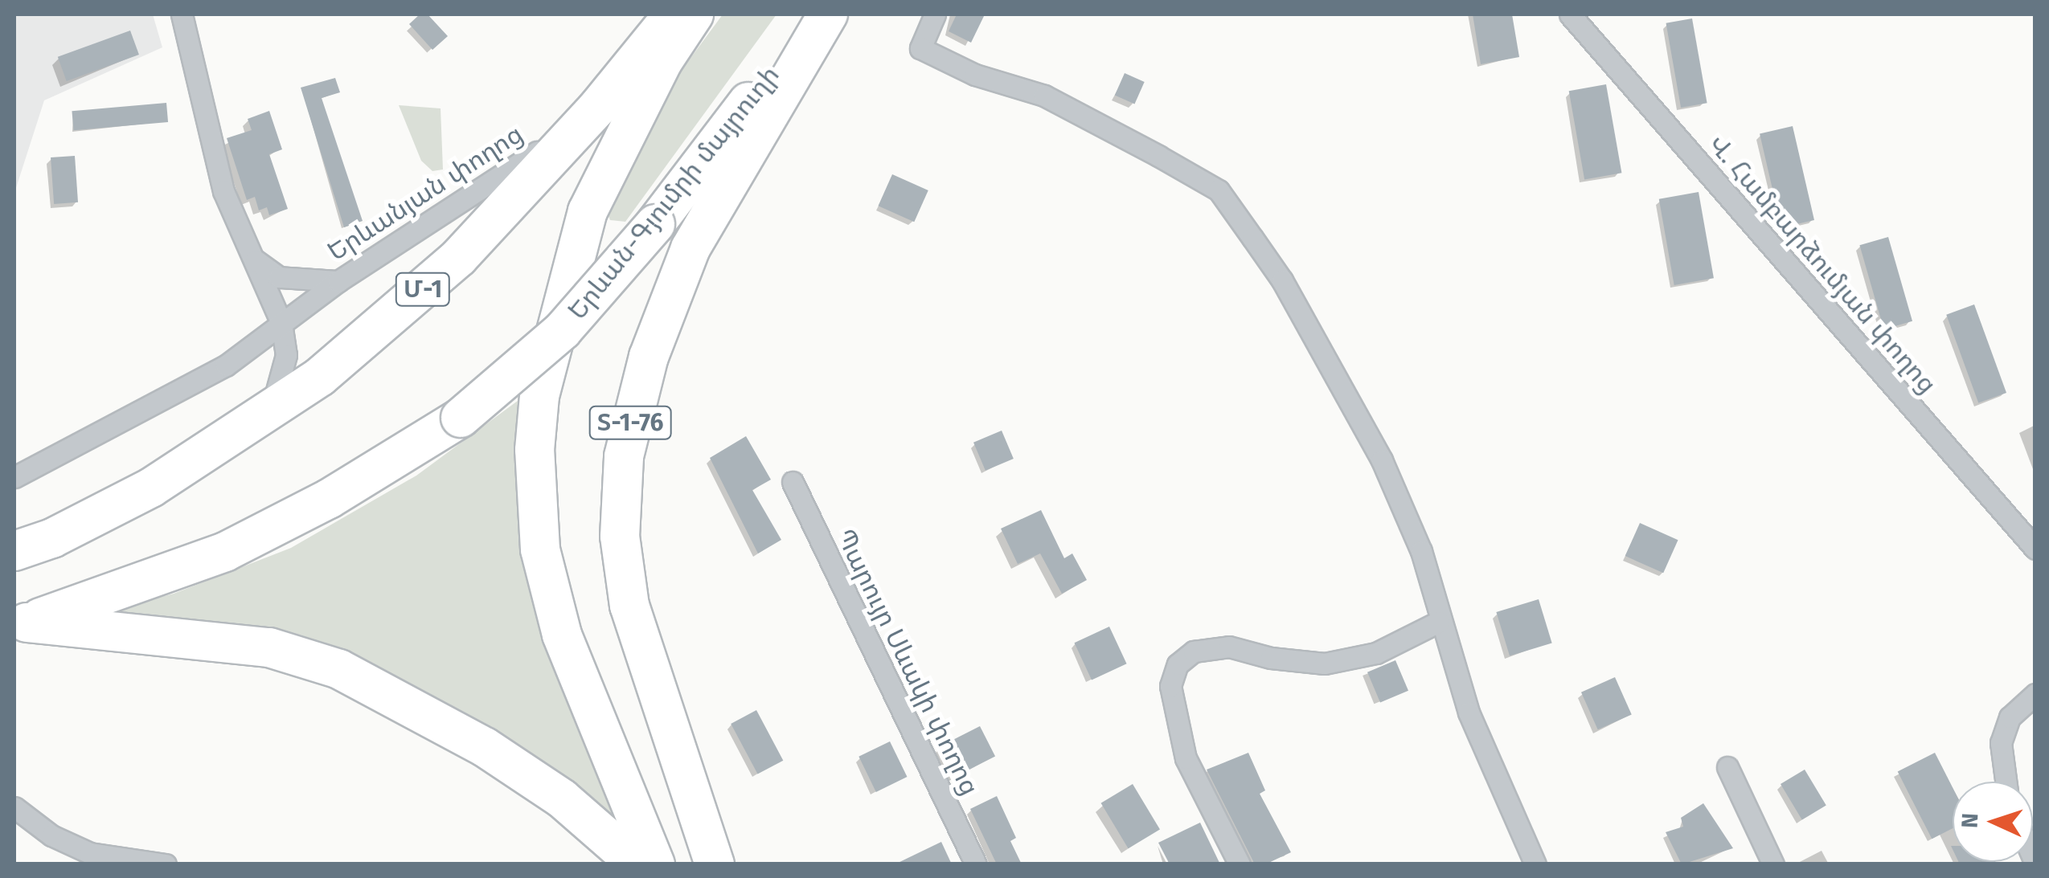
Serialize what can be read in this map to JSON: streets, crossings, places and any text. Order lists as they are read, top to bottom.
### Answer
{
  "streets": {
    "highway": ["Երևան-Գյումրի մայրուղի", "Մ-1", "Տ-1-76"],
    "street": ["Երևանյան փողոց", "Վ. Համբարձումյան փողոց", "Պարույր Սևակի փողոց"]
  },
  "crossings": [
    ["Երևանյան փողոց", "Մ-1"]
  ],
  "north": "left"
}
